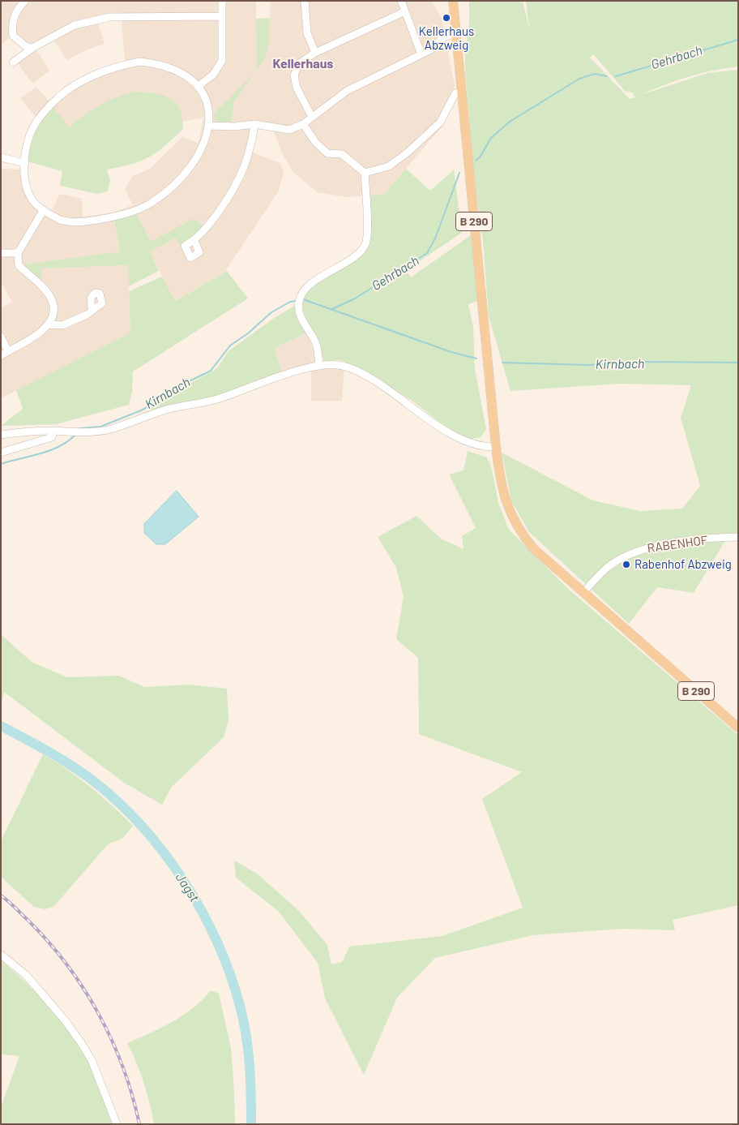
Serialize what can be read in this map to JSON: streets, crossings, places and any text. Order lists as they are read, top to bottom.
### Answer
{
  "streets": {
    "main road": ["B 290"],
    "street": ["RABENHOF"]
  },
  "crossings": [
    ["B 290", "RABENHOF"]
  ],
  "districts": ["Kellerhaus"],
  "water": ["Gehrbach", "Kirnbach", "Jagst"],
  "places": ["Kellerhaus Abzweig", "Rabenhof Abzweig"]
}
